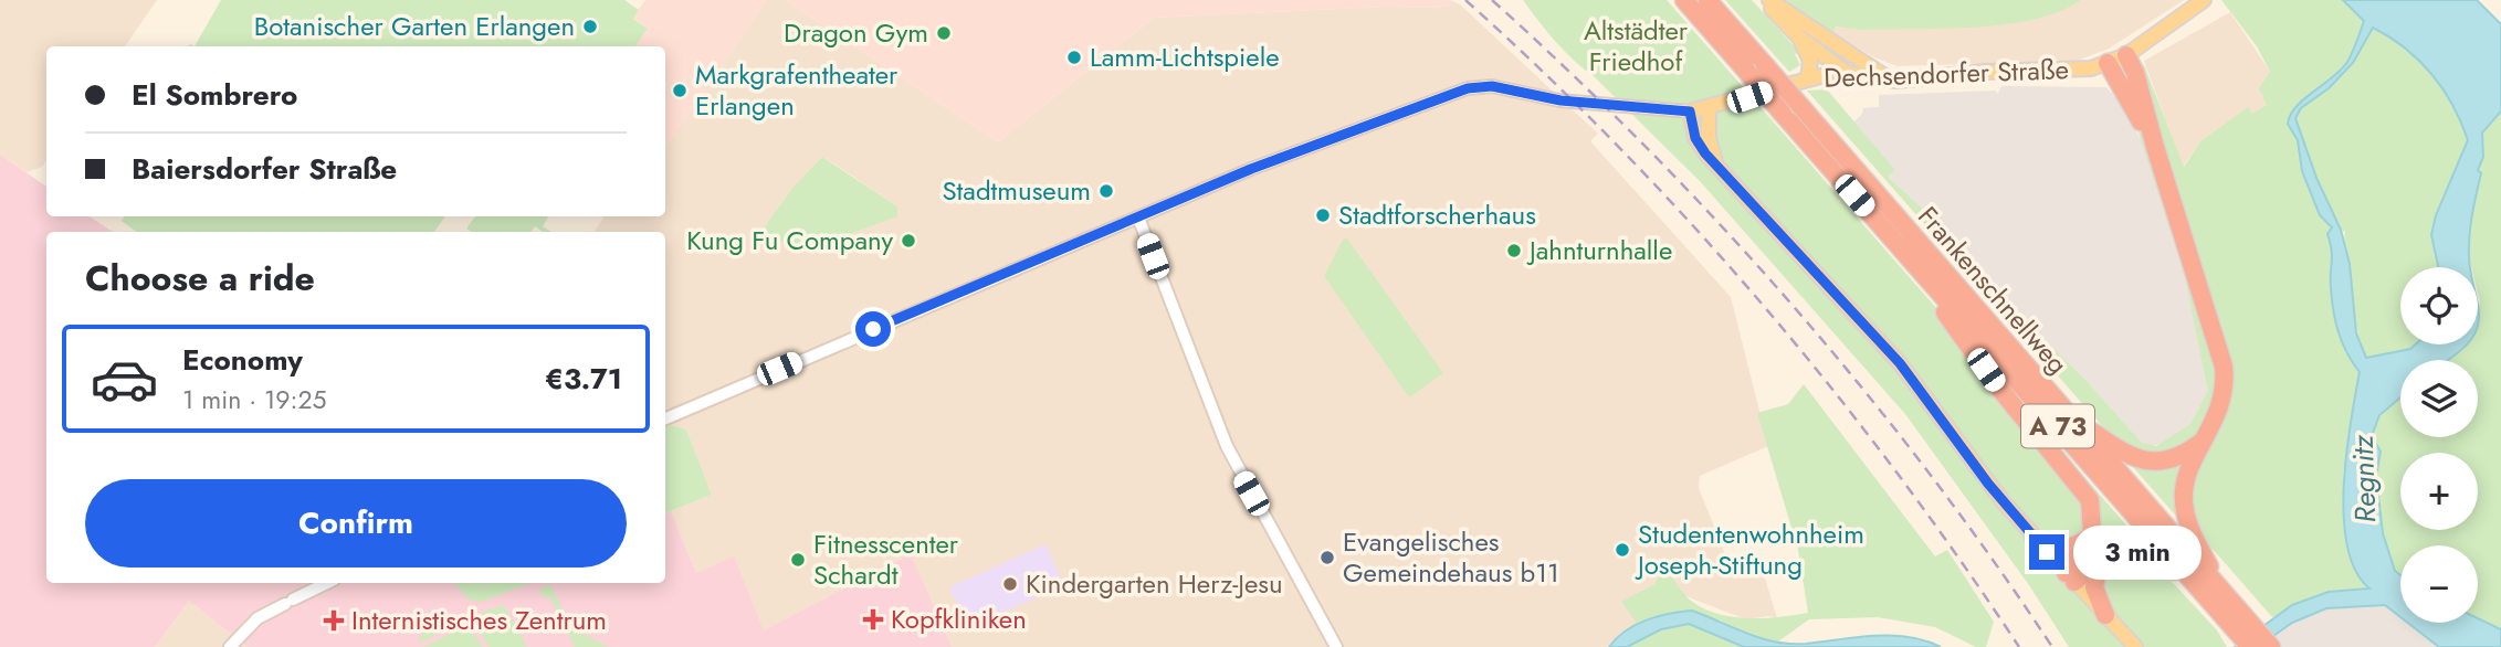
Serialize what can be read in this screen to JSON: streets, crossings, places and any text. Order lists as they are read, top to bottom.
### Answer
{
  "streets": {
    "highway": ["Frankenschnellweg", "A 73"],
    "main road": ["Dechsendorfer Straße"]
  },
  "water": ["Regnitz"],
  "parks": ["Altstädter Friedhof"],
  "places": {
    "other": [
      "Botanischer Garten Erlangen",
      "Dragon Gym",
      "Lamm-Lichtspiele",
      "Markgrafentheater Erlangen",
      "Stadtmuseum",
      "Stadtforscherhaus",
      "Kung Fu Company",
      "Jahnturnhalle",
      "Studentenwohnheim Joseph-Stiftung",
      "Evangelisches Gemeindehaus b11",
      "Fitnesscenter Schardt",
      "Kindergarten Herz-Jesu"
    ],
    "health": ["Kopfkliniken", "Internistisches Zentrum"]
  },
  "page": {
    "banner": ["El Sombrero", "Baiersdorfer Straße"],
    "heading": "Choose a ride",
    "map_buttons": ["+", "−"],
    "list": [
      {
        "name": "Economy",
        "note": "1 min · 19:25",
        "value": "€3.71"
      }
    ],
    "buttons": "Confirm",
    "bubble": "3 min"
  }
}
